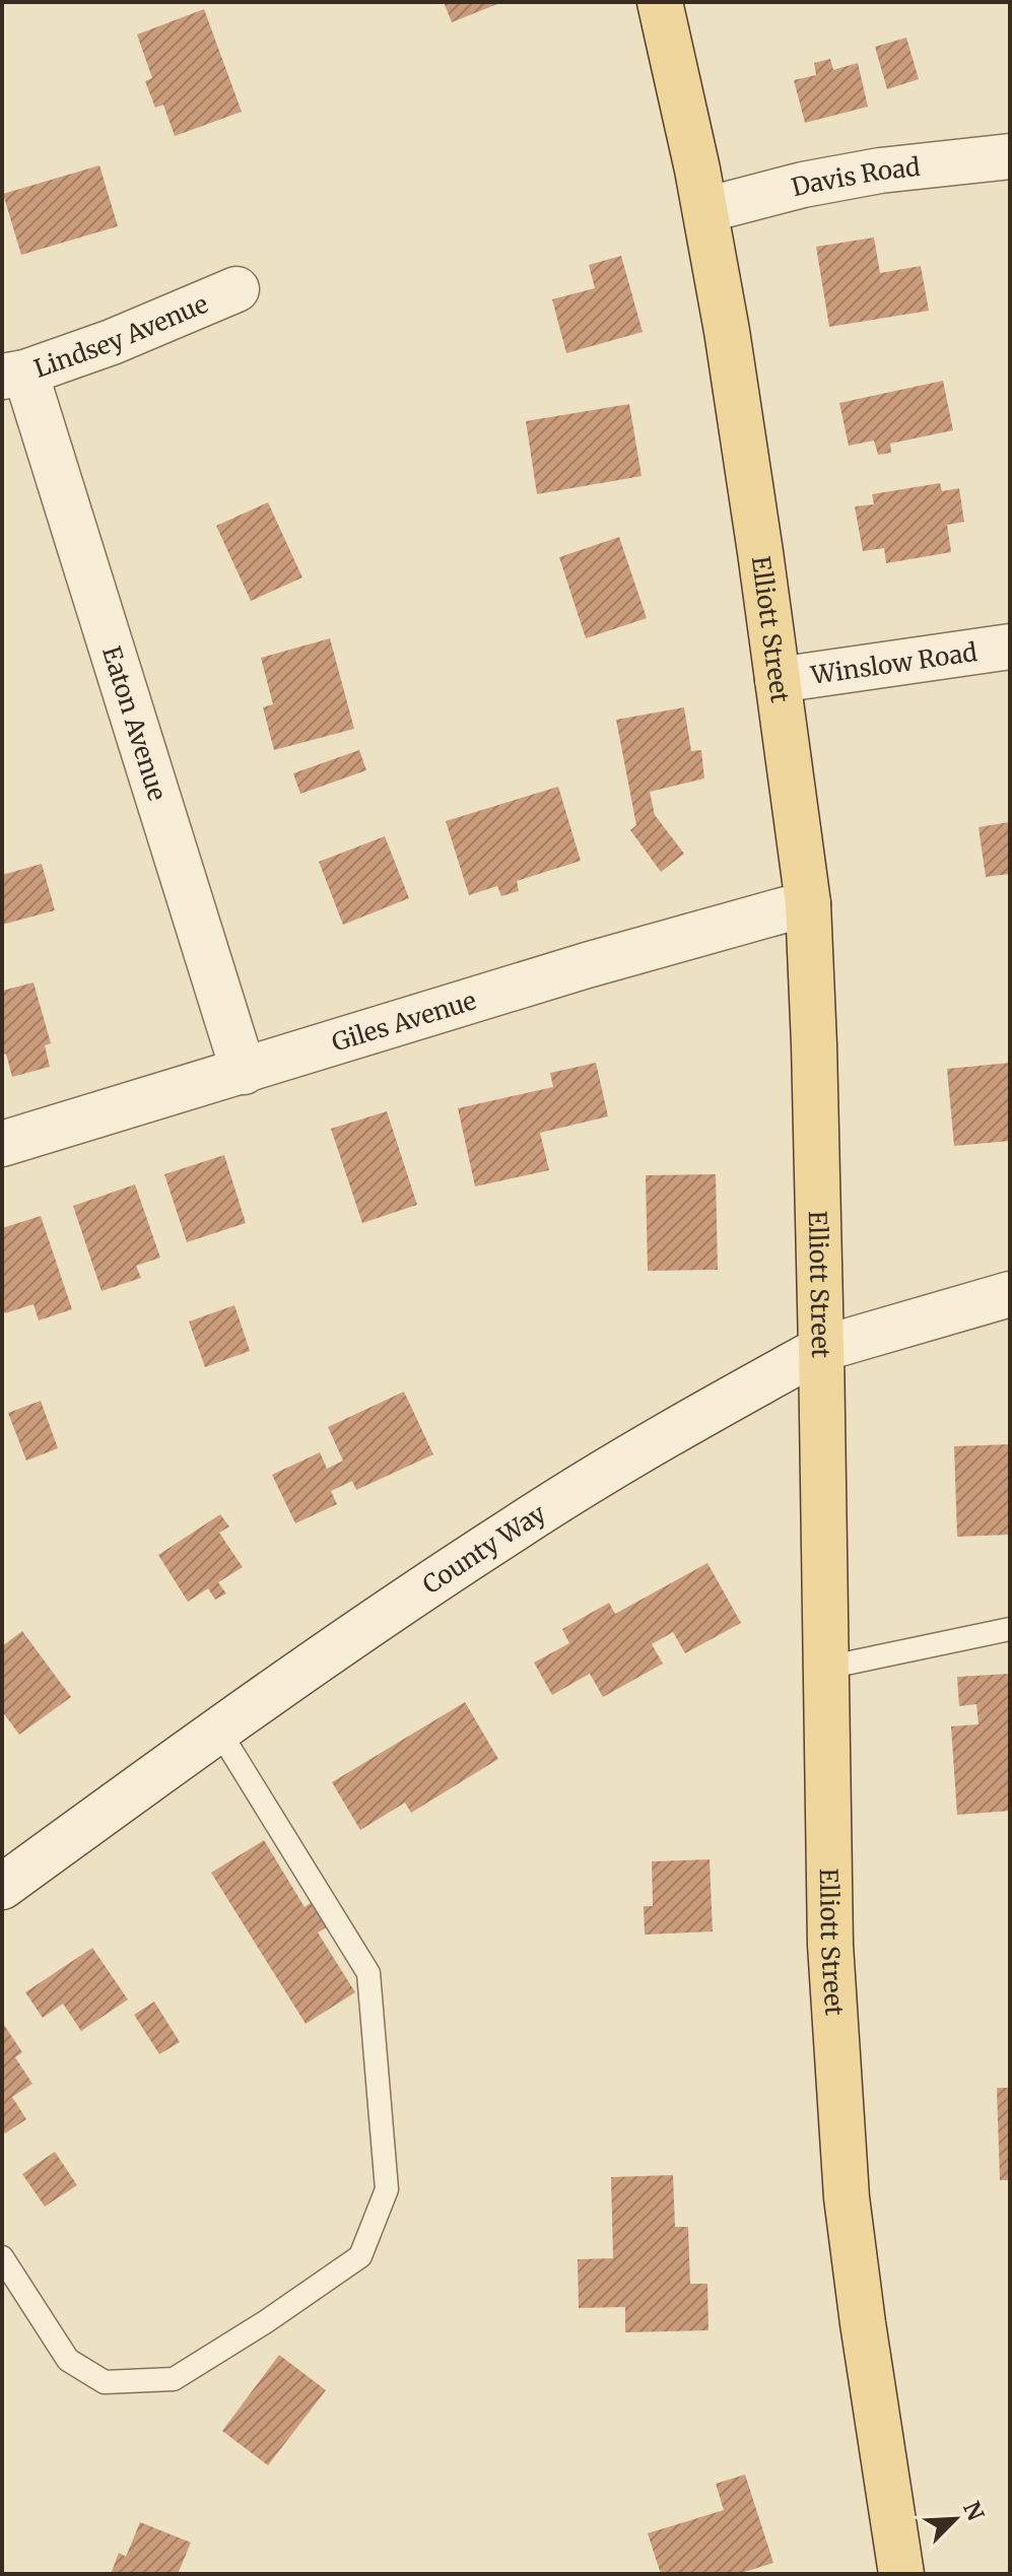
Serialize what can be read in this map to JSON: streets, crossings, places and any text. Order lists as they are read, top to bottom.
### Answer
{
  "streets": {
    "main road": ["Elliott Street"],
    "street": [
      "Davis Road",
      "Lindsey Avenue",
      "Winslow Road",
      "Eaton Avenue",
      "Giles Avenue",
      "County Way"
    ]
  },
  "crossings": [
    ["Davis Road", "Elliott Street"],
    ["Lindsey Avenue", "Eaton Avenue"],
    ["Elliott Street", "Winslow Road"],
    ["Elliott Street", "Giles Avenue"],
    ["Elliott Street", "County Way"],
    ["Eaton Avenue", "Giles Avenue"]
  ],
  "north": "top right"
}
